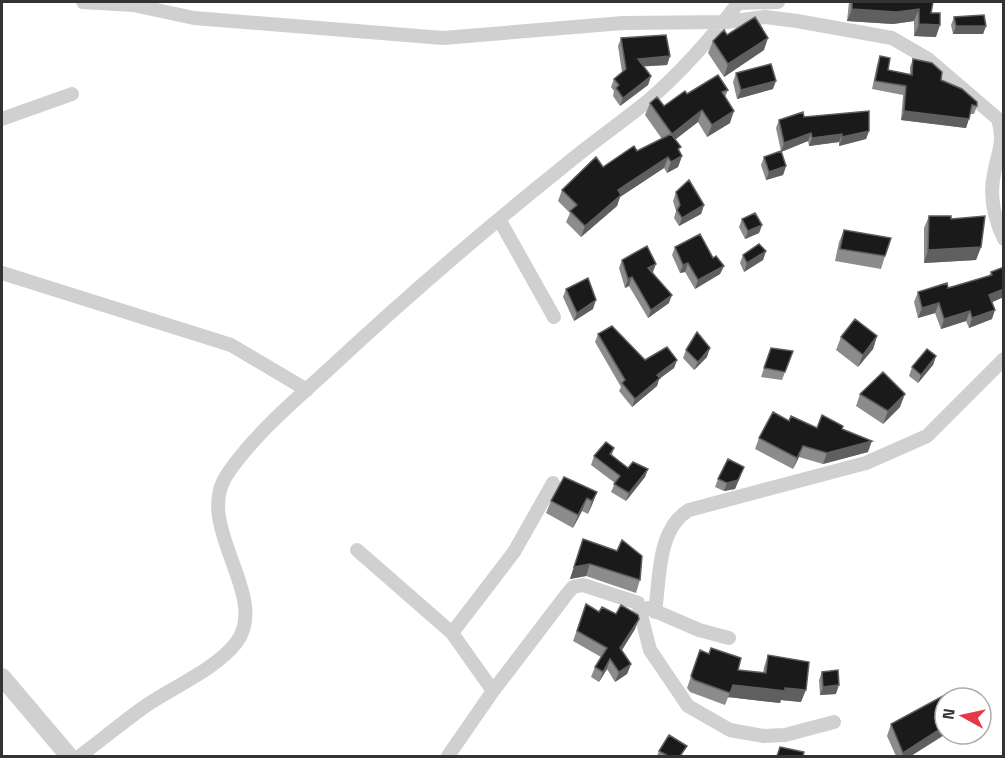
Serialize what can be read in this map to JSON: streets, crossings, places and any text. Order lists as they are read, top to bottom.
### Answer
{
  "north": "left"
}
